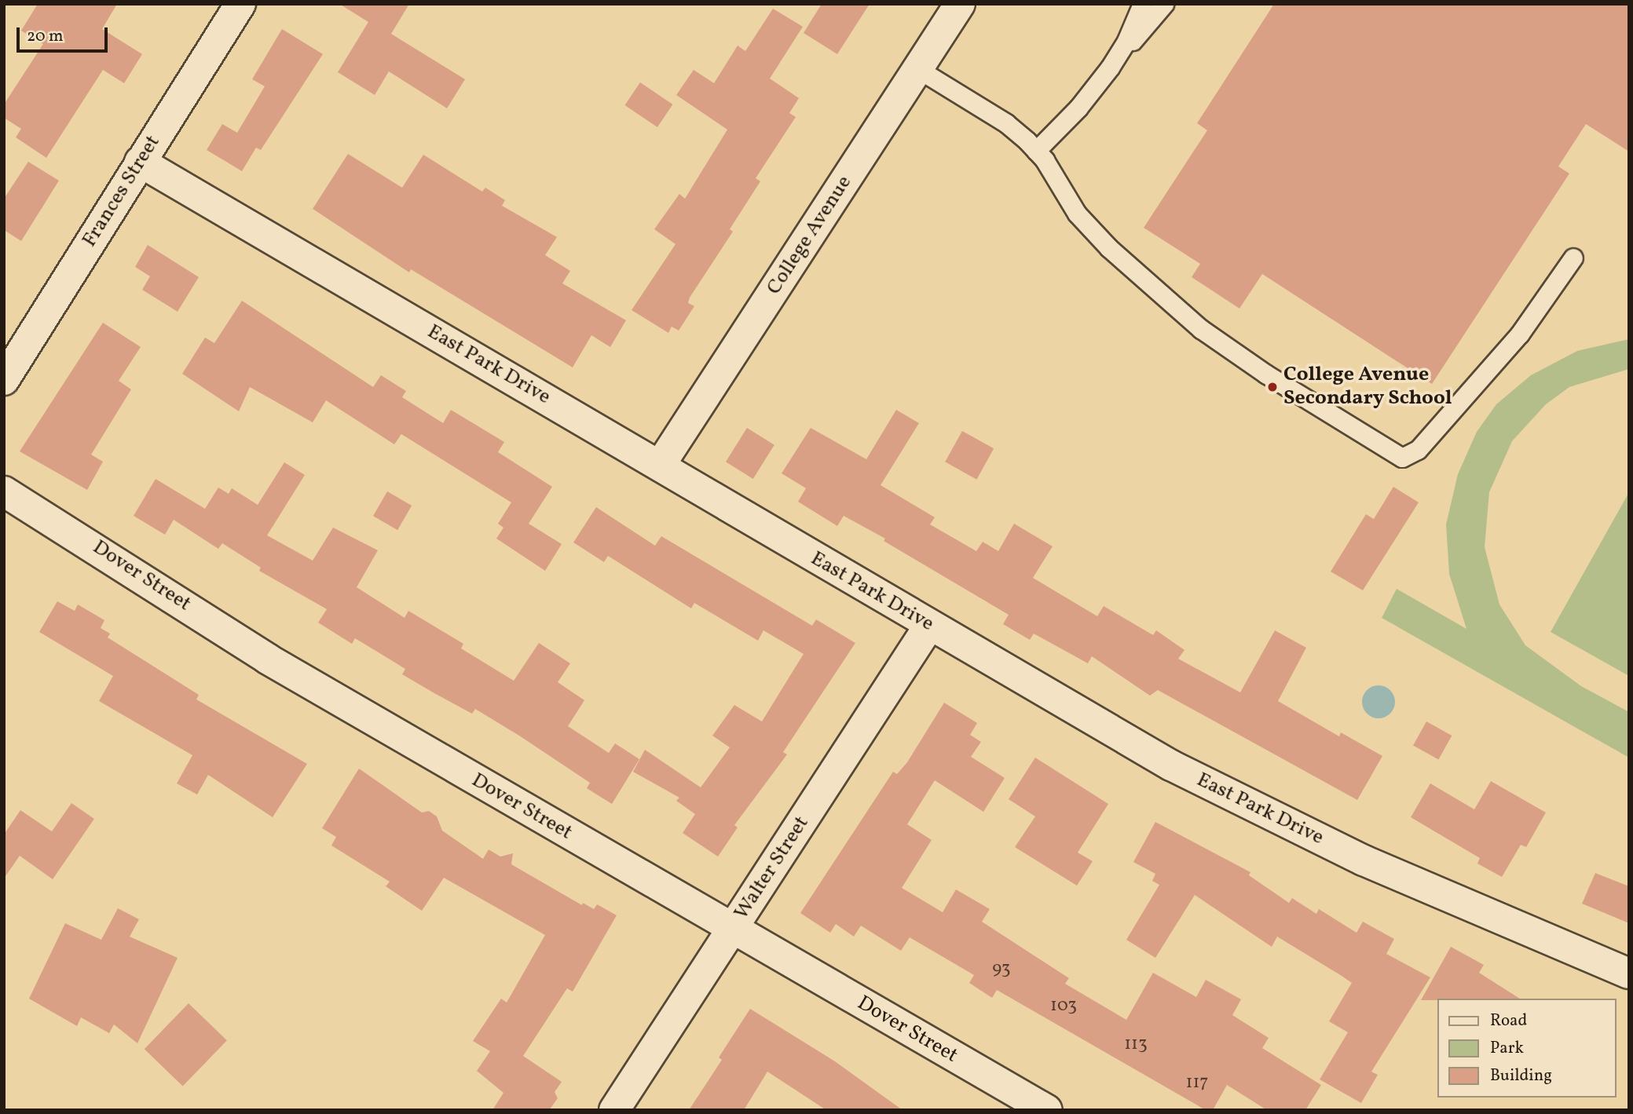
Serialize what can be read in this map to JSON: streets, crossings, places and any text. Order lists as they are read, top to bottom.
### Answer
{
  "streets": {
    "street": [
      "Frances Street",
      "College Avenue",
      "East Park Drive",
      "Dover Street",
      "Walter Street"
    ]
  },
  "crossings": [
    ["Frances Street", "East Park Drive"],
    ["College Avenue", "East Park Drive"],
    ["East Park Drive", "Walter Street"],
    ["Dover Street", "Walter Street"]
  ],
  "places": ["College Avenue Secondary School"],
  "house_numbers": [
    "93",
    "103",
    "113",
    "117"
  ],
  "legend": ["Road", "Park", "Building"],
  "scale_bar": "20 m"
}
